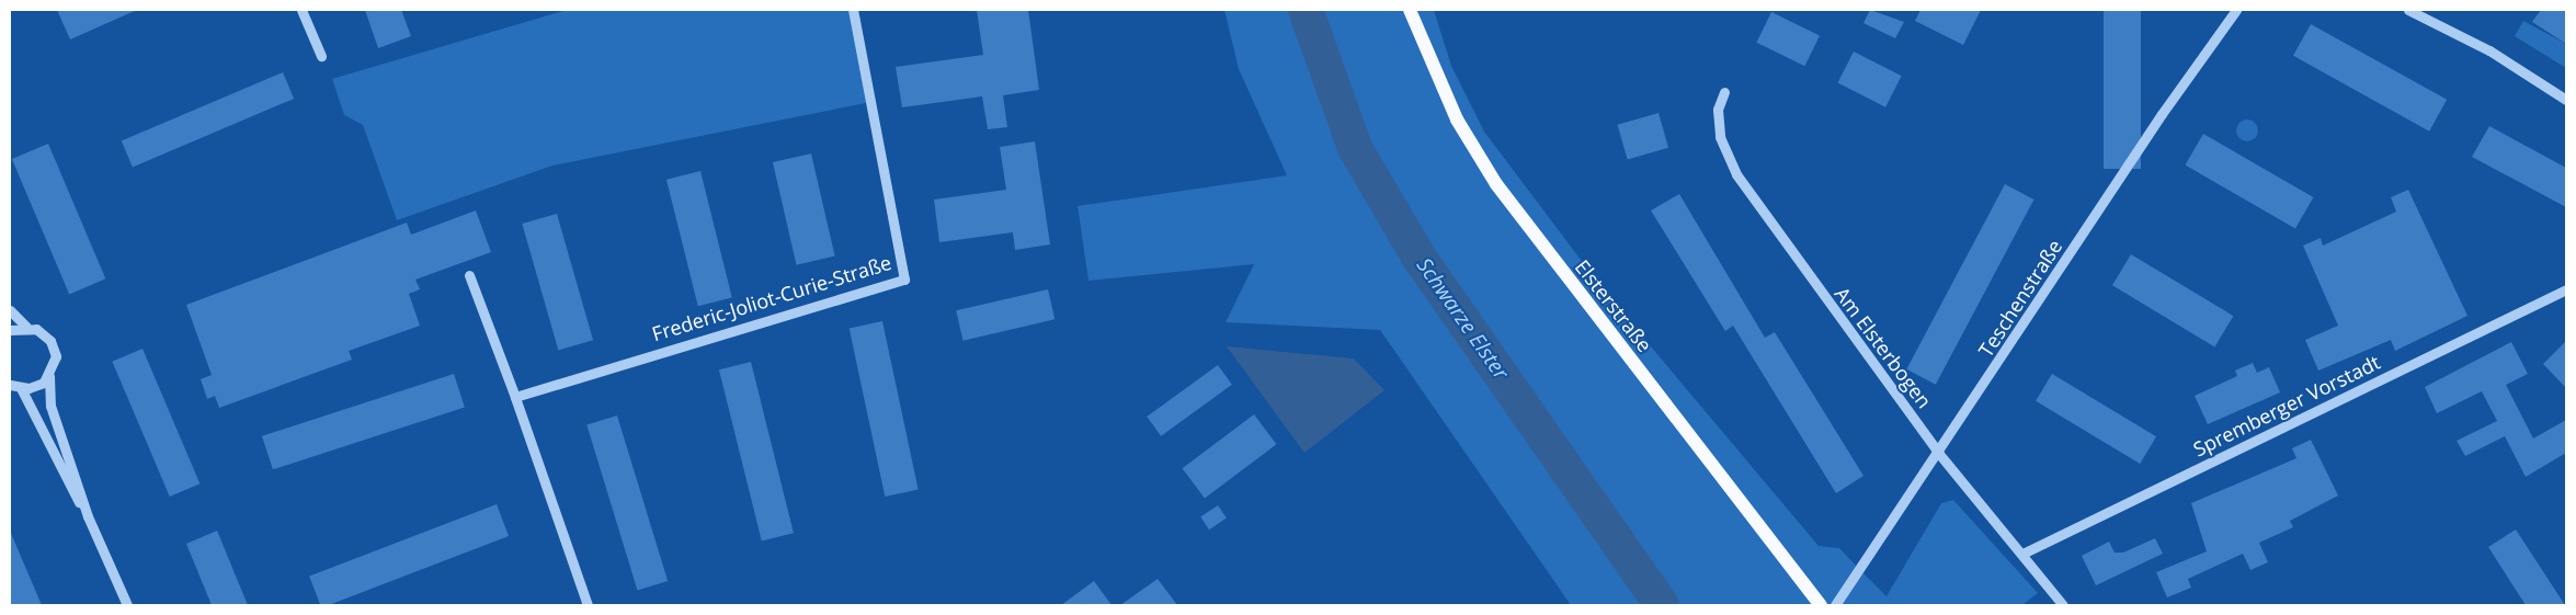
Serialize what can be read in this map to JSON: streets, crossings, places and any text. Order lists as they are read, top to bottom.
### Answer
{
  "streets": {
    "main road": ["Elsterstraße"],
    "street": [
      "Frederic-Joliot-Curie-Straße",
      "Teschenstraße",
      "Am Elsterbogen",
      "Spremberger Vorstadt"
    ]
  },
  "crossings": [
    ["Teschenstraße", "Am Elsterbogen"],
    ["Am Elsterbogen", "Spremberger Vorstadt"]
  ],
  "water": ["Schwarze Elster"]
}
